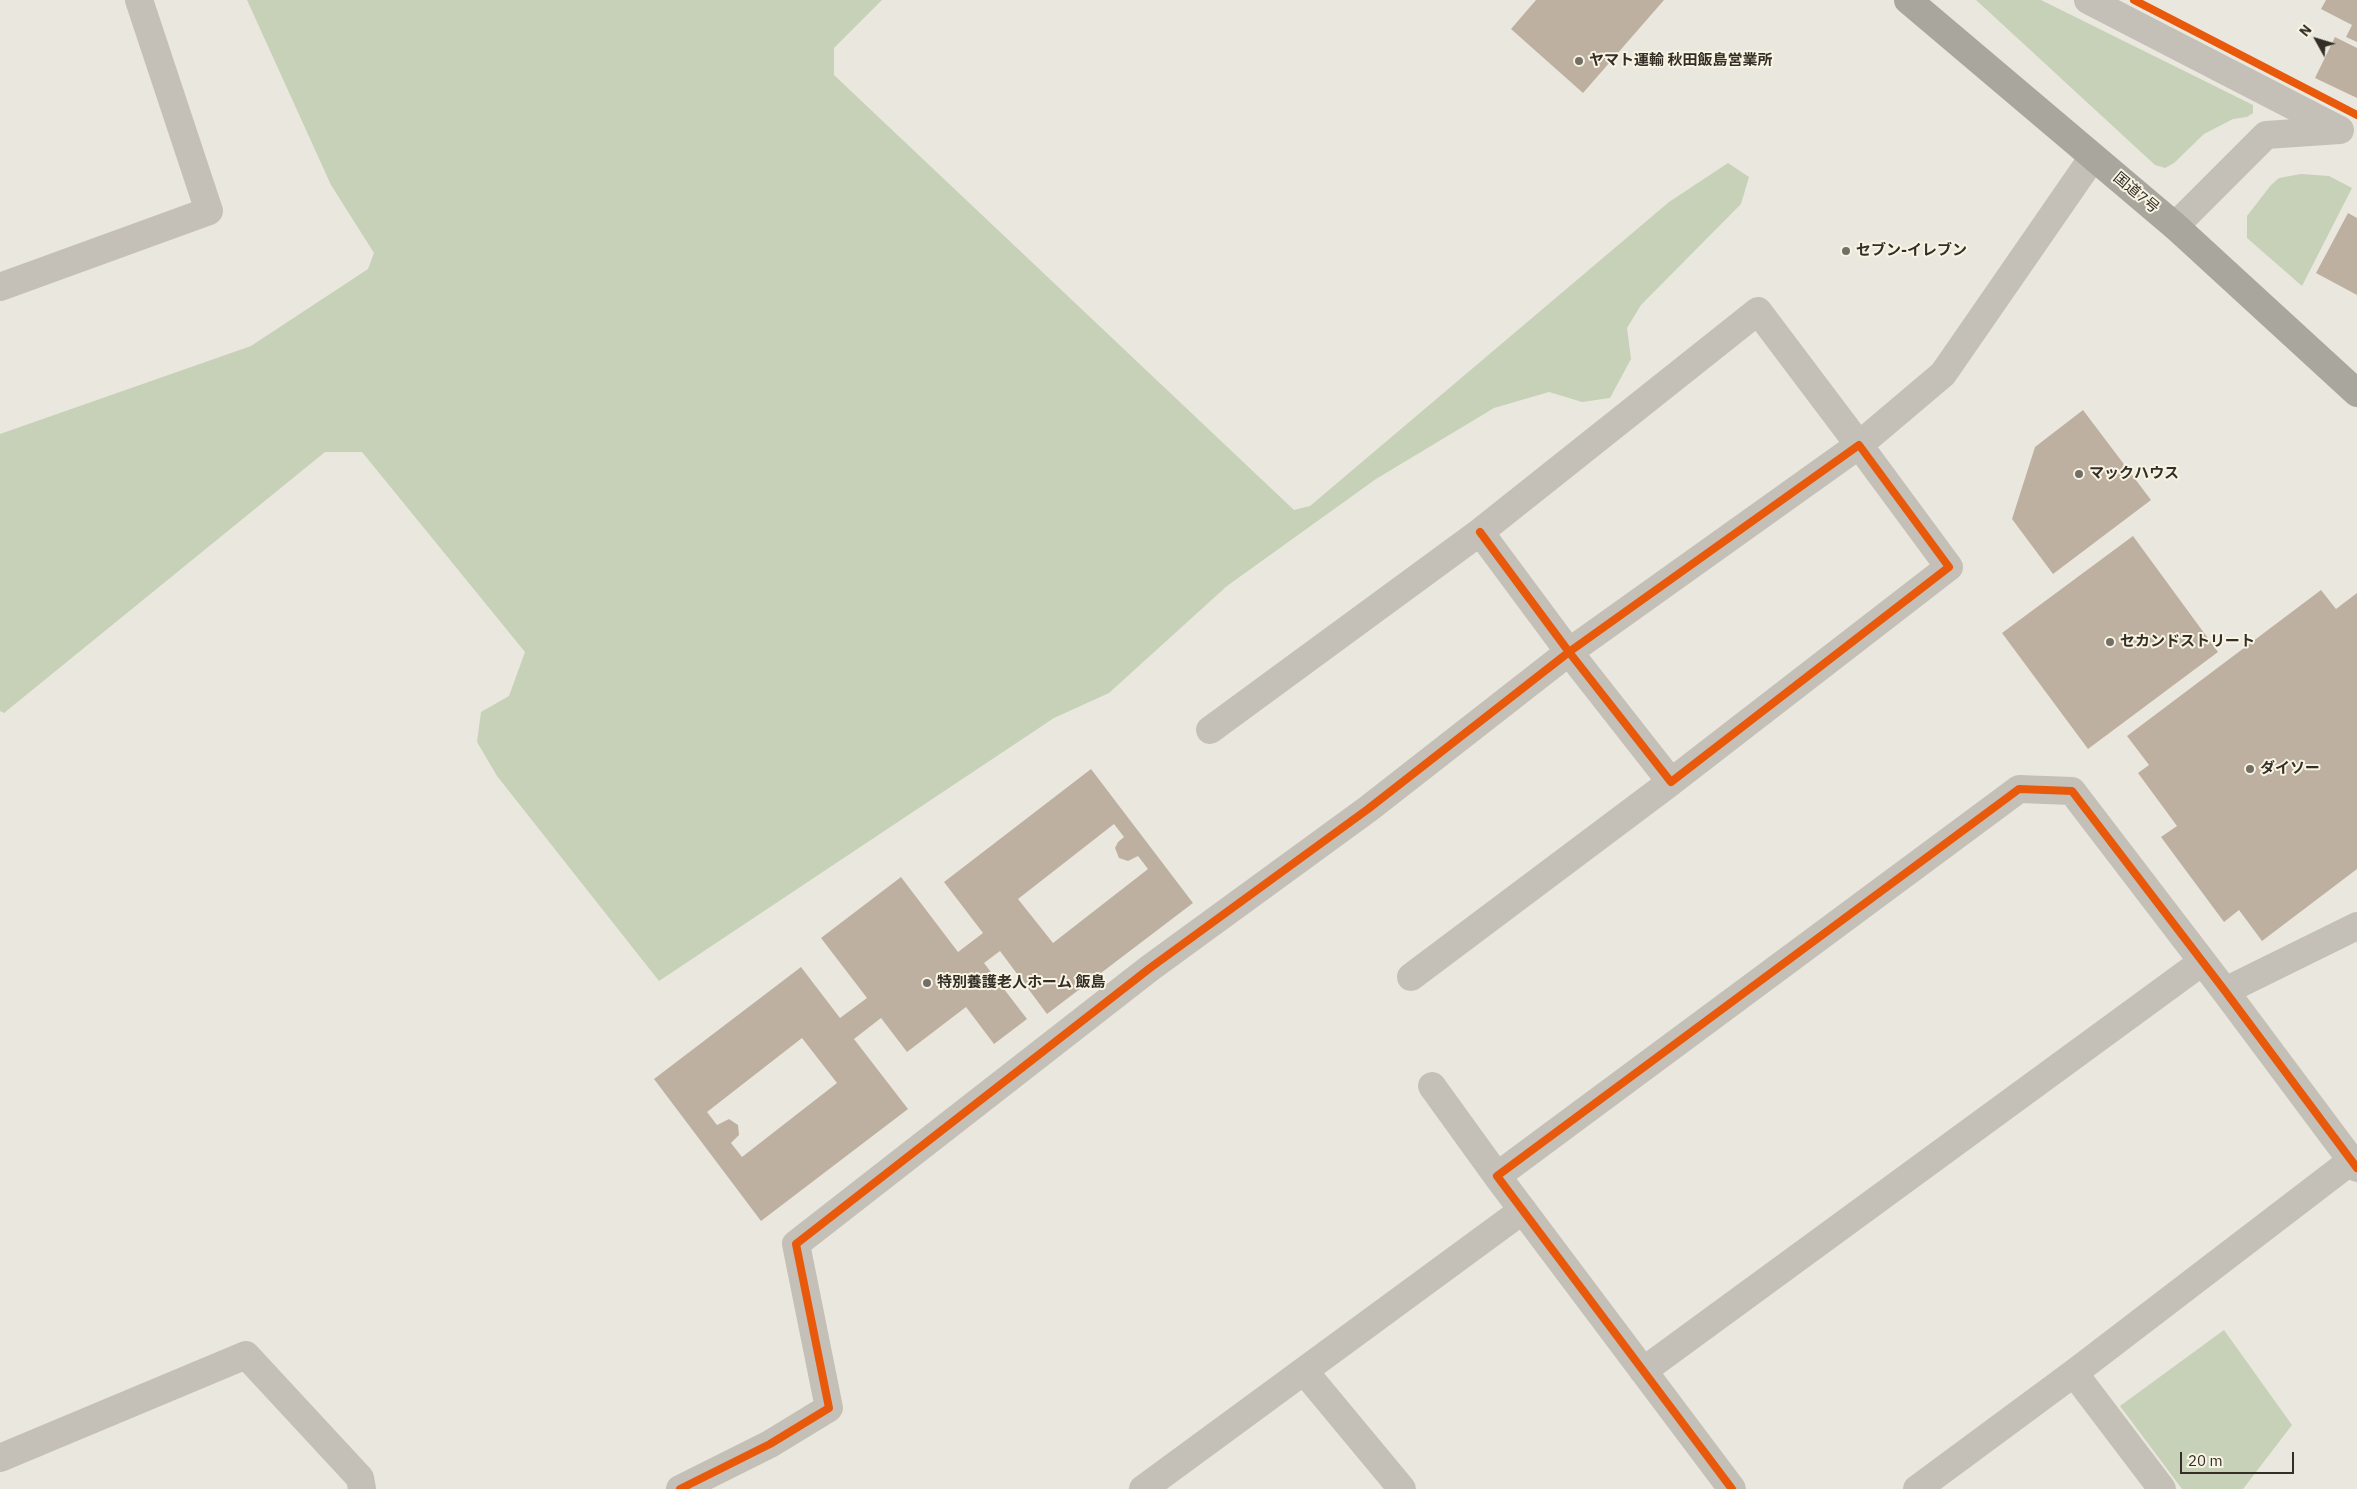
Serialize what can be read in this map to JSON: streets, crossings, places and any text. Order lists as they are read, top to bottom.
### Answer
{
  "streets": {
    "highway": ["国道7号"]
  },
  "places": [
    "ヤマト運輸 秋田飯島営業所",
    "セブン-イレブン",
    "マックハウス",
    "セカンドストリート",
    "ダイソー",
    "特別養護老人ホーム 飯島"
  ],
  "scale_bar": "20 m",
  "north": "top left"
}
